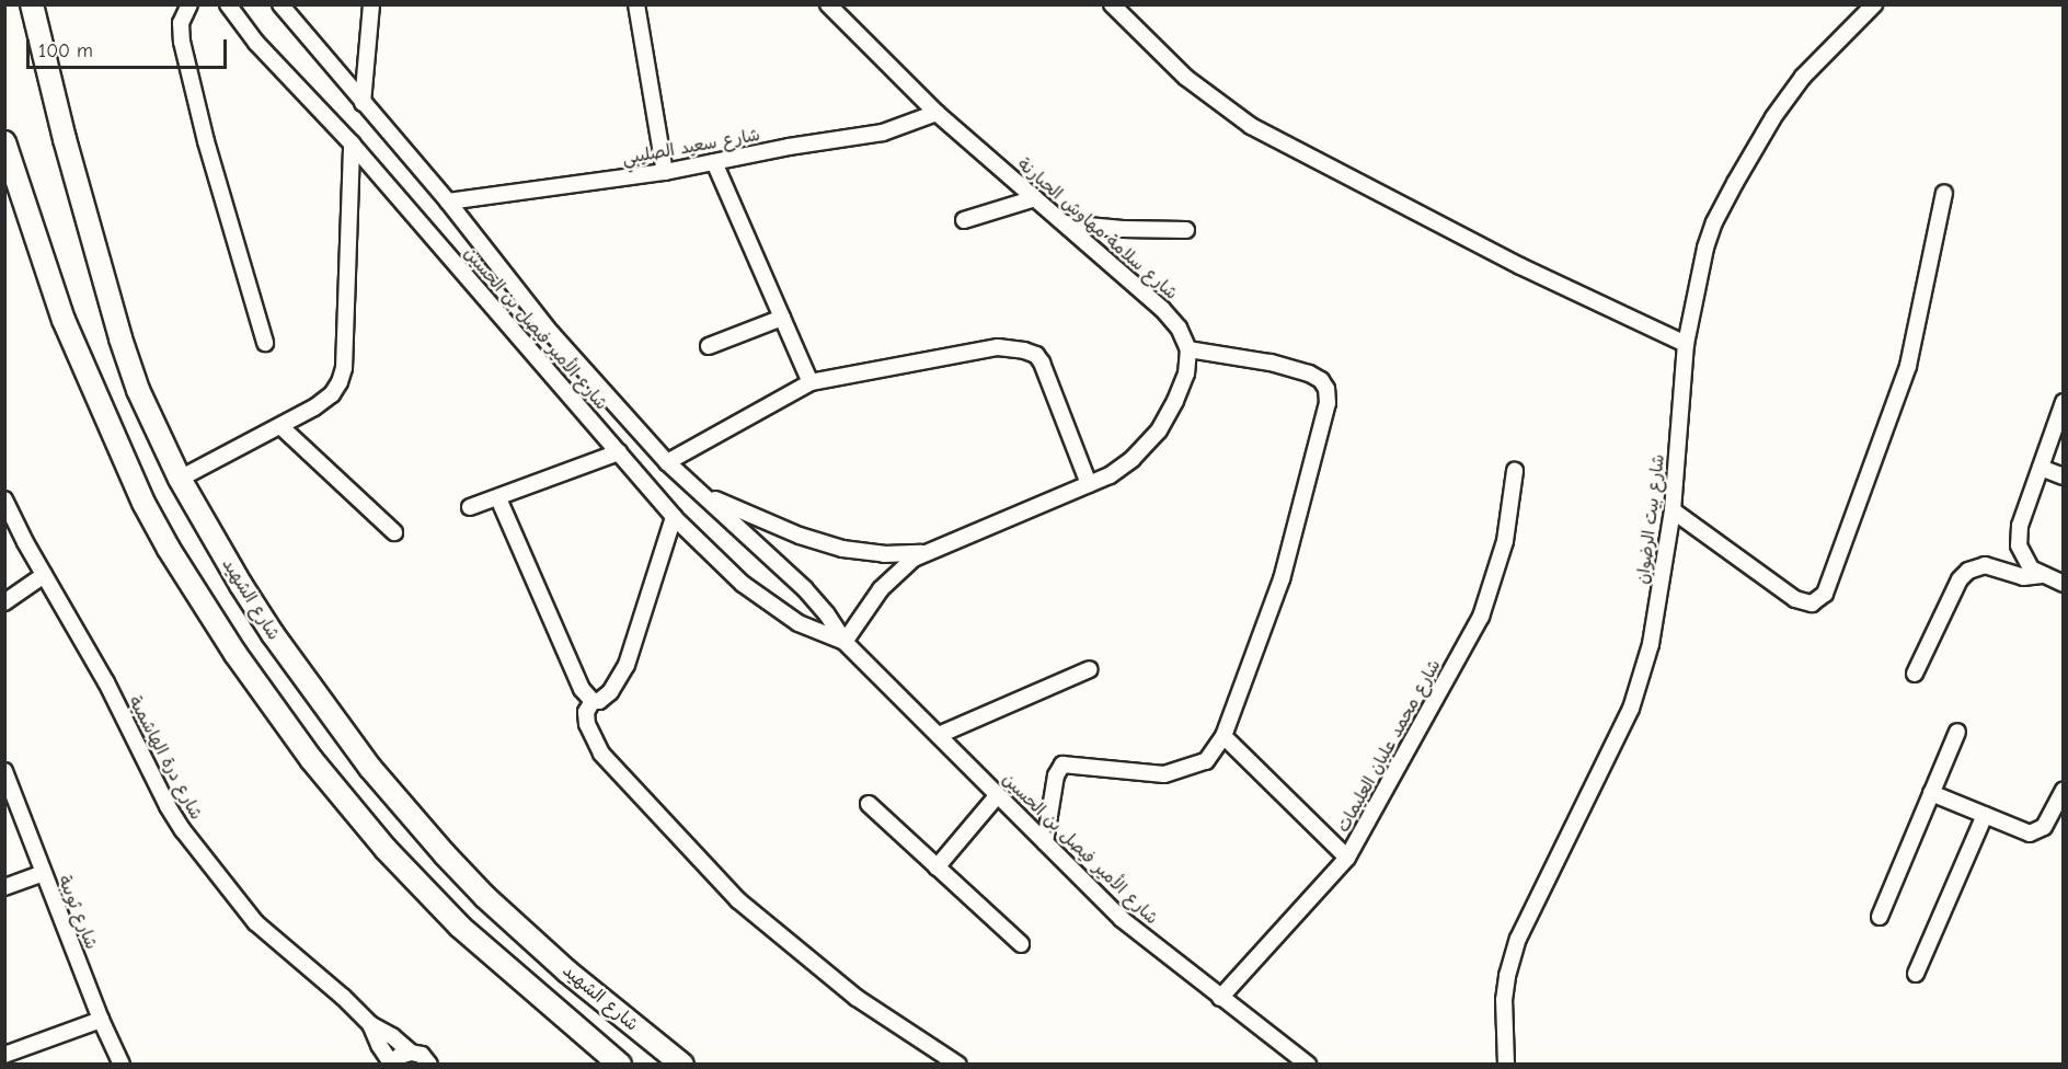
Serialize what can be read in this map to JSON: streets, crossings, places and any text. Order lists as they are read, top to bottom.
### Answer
{
  "streets": {
    "highway": ["شارع الشهيد"],
    "street": [
      "شارع سعيد الصليبي",
      "شارع سلامة مهاوش الحبارنة",
      "شارع الأمير فيصل بن الحسين",
      "شارع بيت الرضوان",
      "شارع محمد عليان العليمات",
      "شارع درة الهاشمية",
      "شارع ثويبة"
    ]
  },
  "crossings": [
    ["شارع سعيد الصليبي", "شارع سلامة مهاوش الحبارنة"],
    ["شارع سعيد الصليبي", "شارع الأمير فيصل بن الحسين"],
    ["شارع الأمير فيصل بن الحسين", "شارع محمد عليان العليمات"]
  ],
  "scale_bar": "100 m"
}
